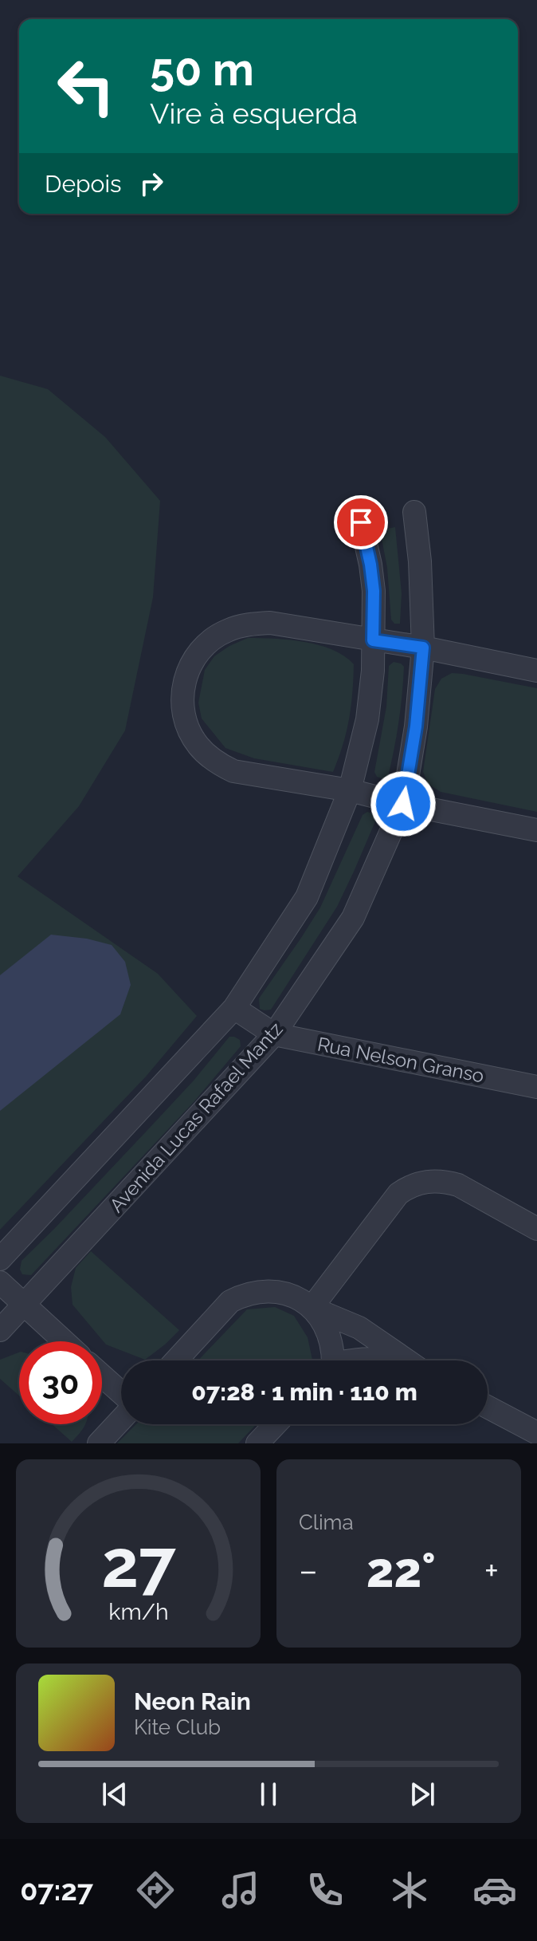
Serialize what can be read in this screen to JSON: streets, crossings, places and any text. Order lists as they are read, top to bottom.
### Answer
{
  "streets": {
    "street": ["Rua Nelson Granso", "Avenida Lucas Rafael Mantz"]
  },
  "crossings": [
    ["Rua Nelson Granso", "Avenida Lucas Rafael Mantz"]
  ],
  "page": {
    "turn": ["50 m", "Vire à esquerda"],
    "then": "Depois",
    "limit": "30",
    "trip": "07:28 · 1 min · 110 m",
    "tile": "Clima",
    "heat": ["−", "22°", "+"],
    "song": ["Neon Rain", "Kite Club"],
    "tabs": "07:27",
    "gauge": ["27", "km/h"]
  }
}
